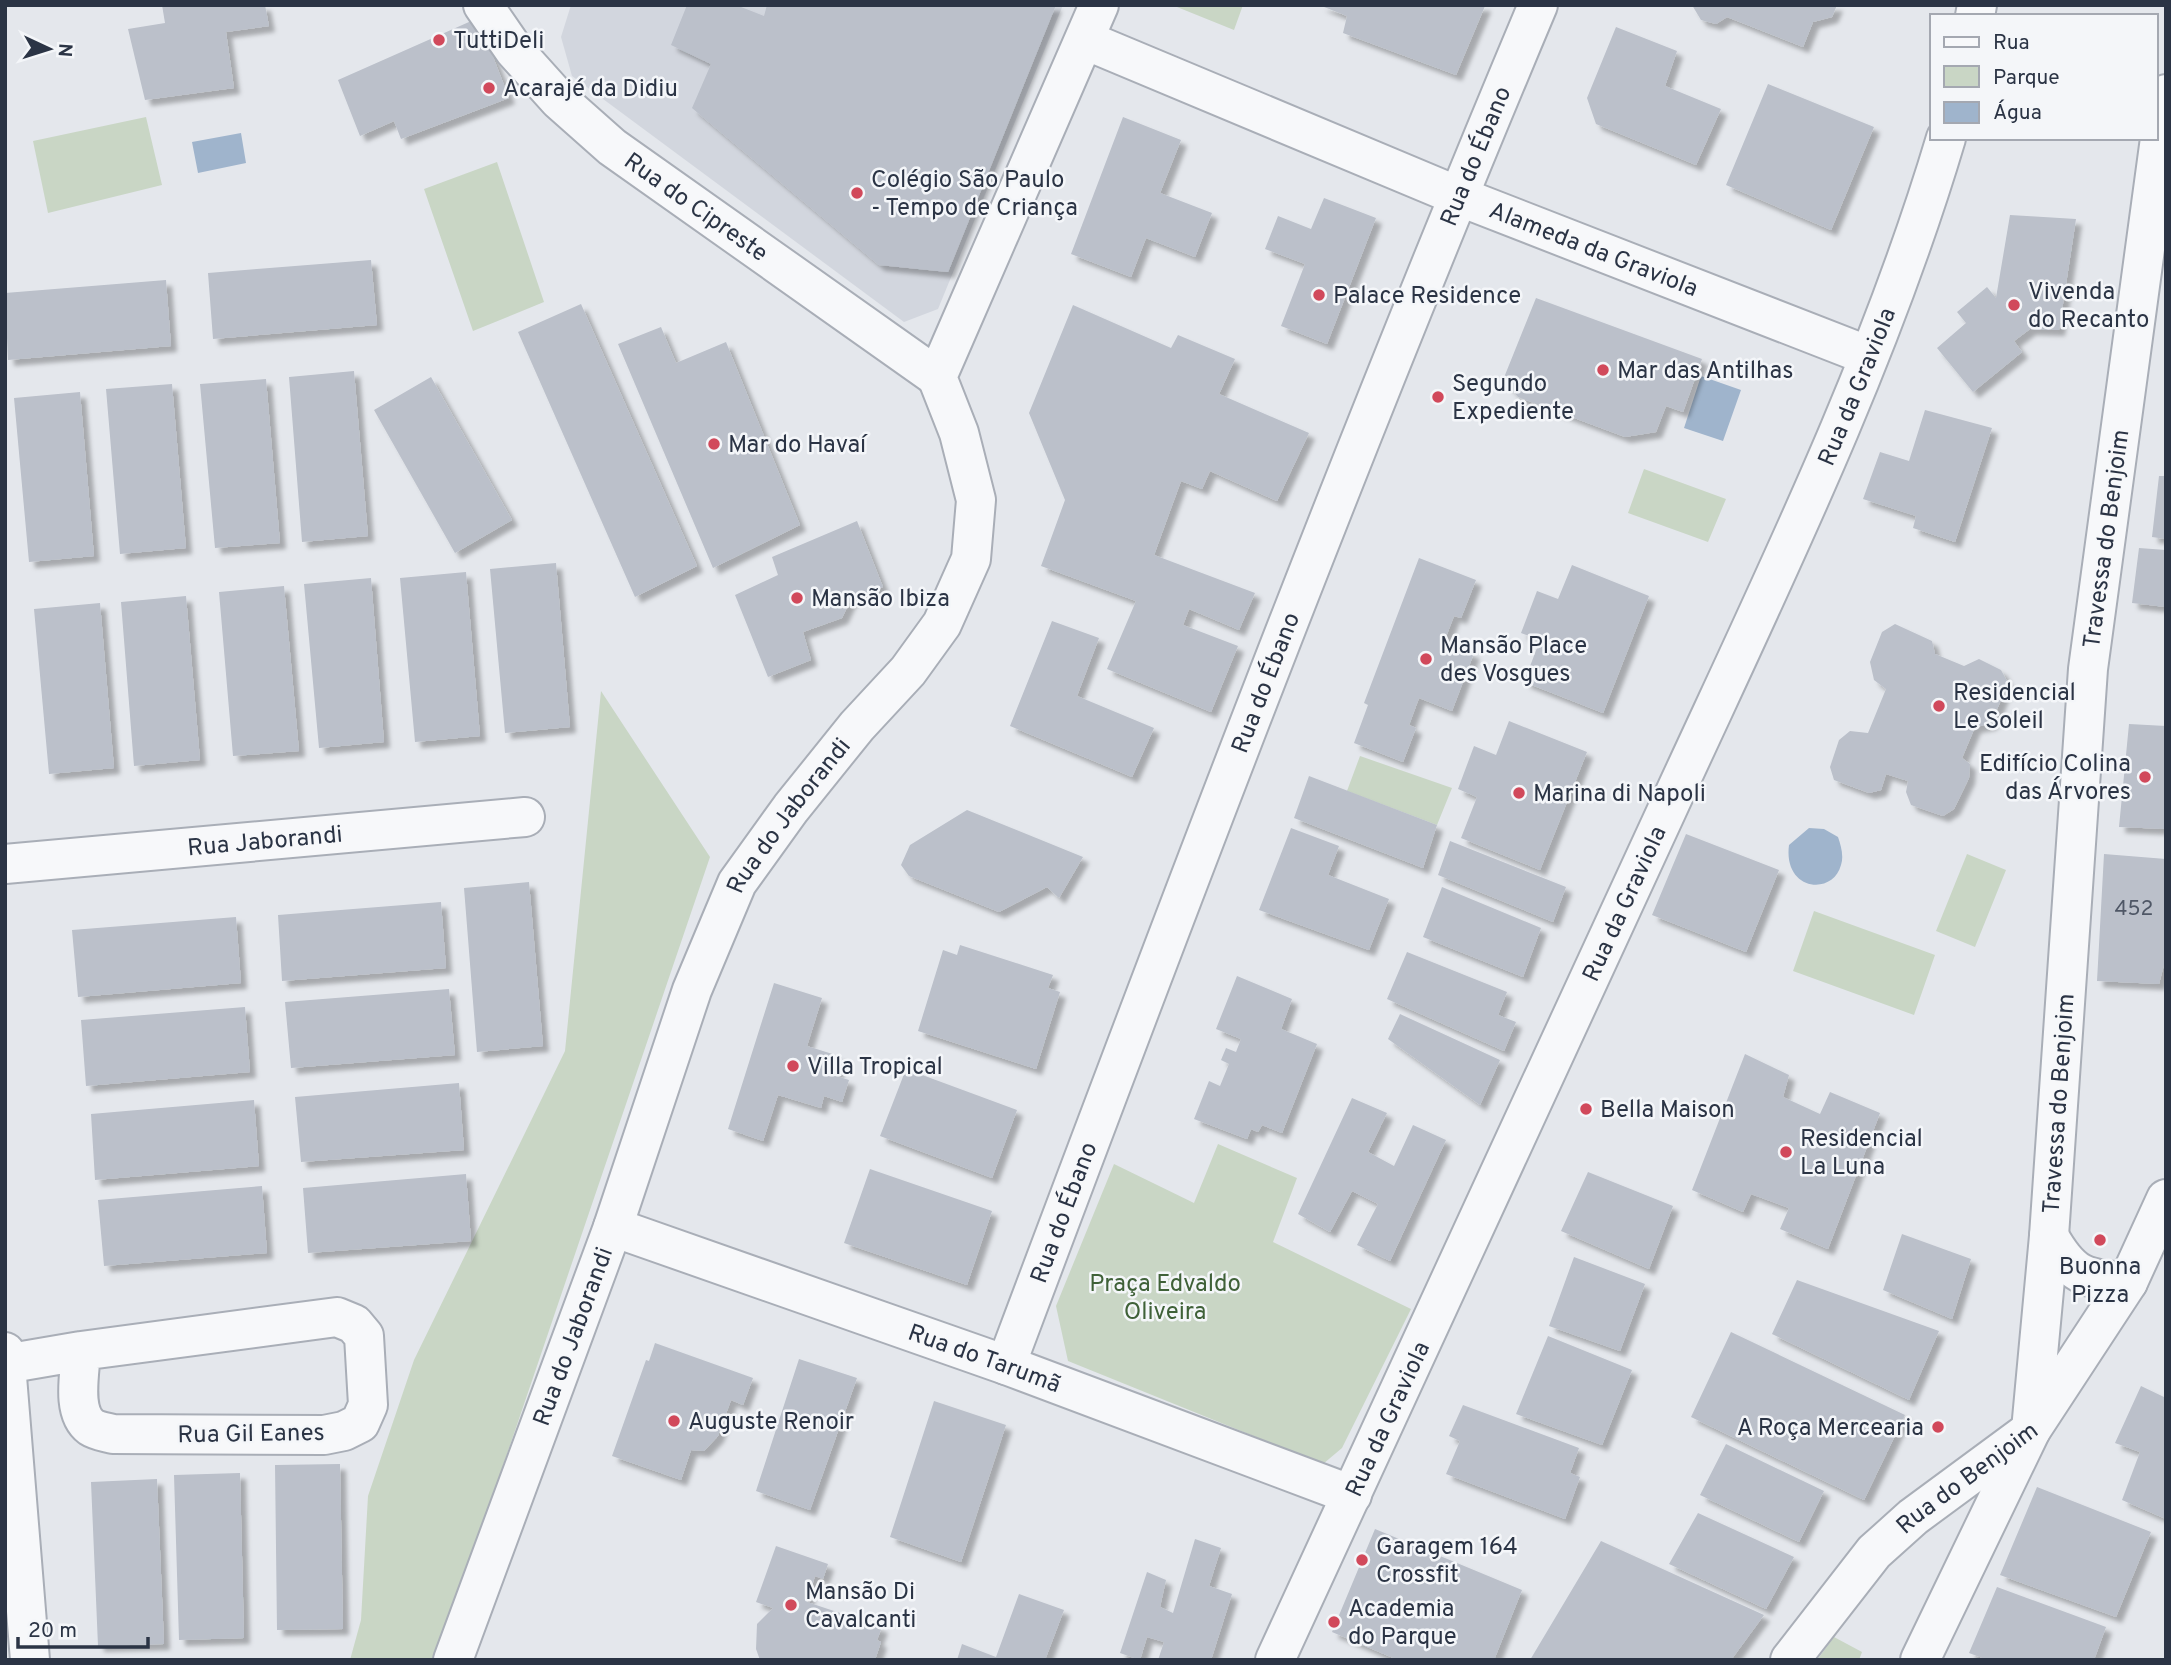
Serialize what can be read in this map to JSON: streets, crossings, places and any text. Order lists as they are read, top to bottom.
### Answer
{
  "streets": {
    "street": [
      "Rua do Ébano",
      "Rua do Cipreste",
      "Alameda da Graviola",
      "Rua da Graviola",
      "Travessa do Benjoim",
      "Rua do Jaborandi",
      "Rua Jaborandi",
      "Rua do Tarumã",
      "Rua Gil Eanes",
      "Rua do Benjoim"
    ]
  },
  "crossings": [
    ["Rua do Ébano", "Alameda da Graviola"],
    ["Rua do Ébano", "Rua do Tarumã"],
    ["Rua do Cipreste", "Rua do Jaborandi"],
    ["Alameda da Graviola", "Rua da Graviola"],
    ["Rua da Graviola", "Rua do Tarumã"],
    ["Travessa do Benjoim", "Rua do Benjoim"],
    ["Rua do Jaborandi", "Rua do Tarumã"]
  ],
  "parks": ["Praça Edvaldo Oliveira"],
  "places": [
    "TuttiDeli",
    "Acarajé da Didiu",
    "Colégio São Paulo - Tempo de Criança",
    "Palace Residence",
    "Vivenda do Recanto",
    "Mar das Antilhas",
    "Segundo Expediente",
    "Mar do Havaí",
    "Mansão Ibiza",
    "Mansão Place des Vosgues",
    "Residencial Le Soleil",
    "Edifício Colina das Árvores",
    "Marina di Napoli",
    "Villa Tropical",
    "Bella Maison",
    "Residencial La Luna",
    "Buonna Pizza",
    "Auguste Renoir",
    "A Roça Mercearia",
    "Garagem 164 Crossfit",
    "Mansão Di Cavalcanti",
    "Academia do Parque"
  ],
  "house_numbers": ["452"],
  "legend": ["Rua", "Parque", "Água"],
  "scale_bar": "20 m",
  "north": "right"
}
